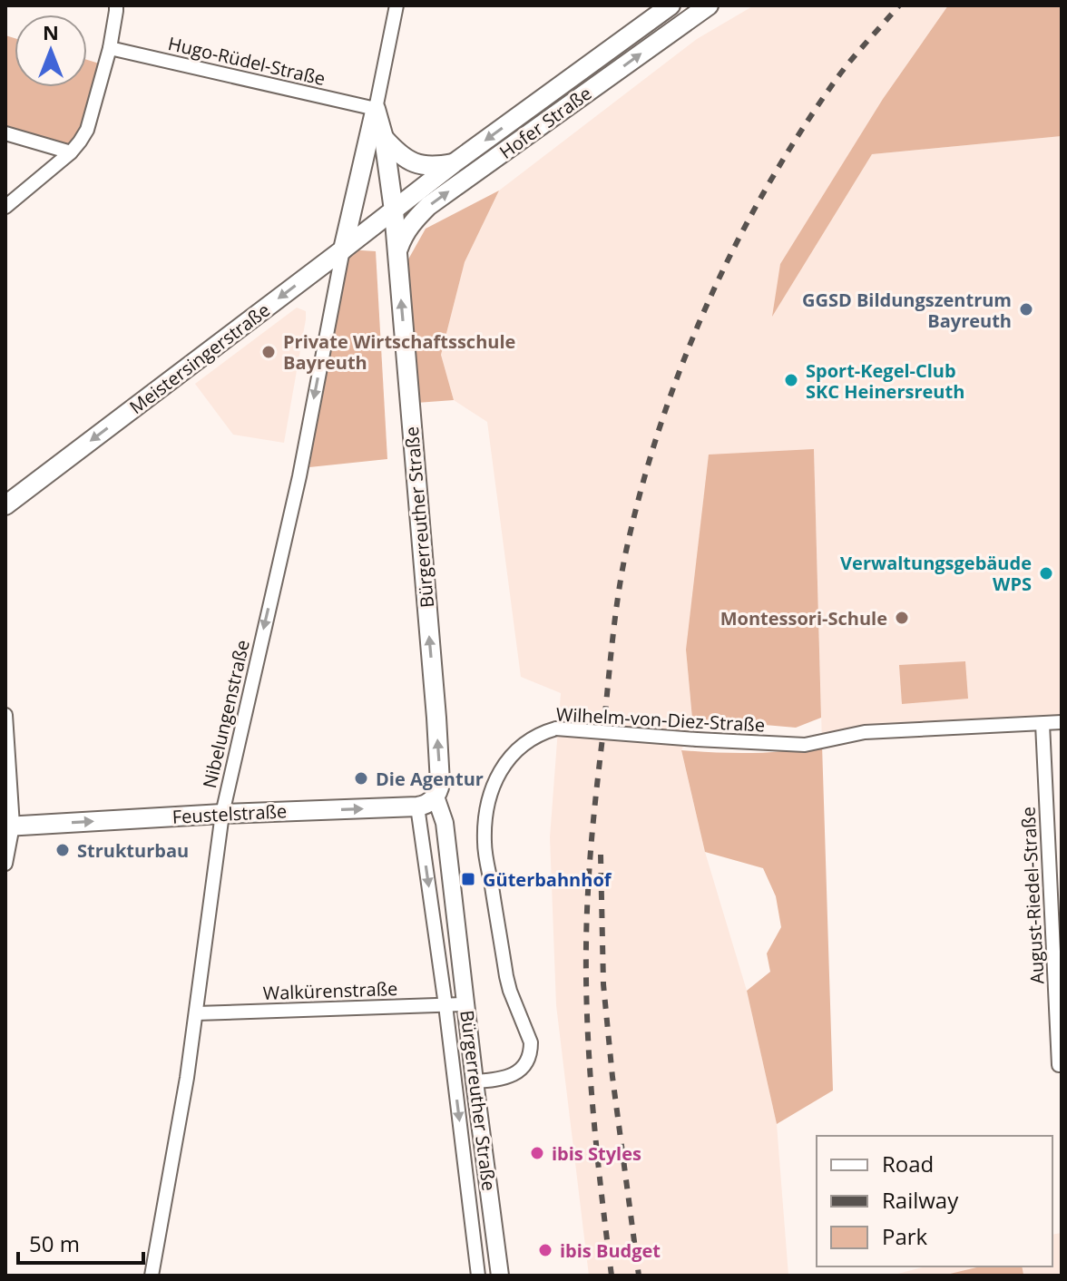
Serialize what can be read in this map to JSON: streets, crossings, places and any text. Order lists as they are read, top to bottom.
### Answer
{
  "streets": {
    "main road": [
      "Hofer Straße",
      "Meistersingerstraße",
      "Bürgerreuther Straße",
      "Feustelstraße"
    ],
    "street": [
      "Hugo-Rüdel-Straße",
      "Nibelungenstraße",
      "Wilhelm-von-Diez-Straße",
      "August-Riedel-Straße",
      "Walkürenstraße"
    ]
  },
  "crossings": [
    ["Hugo-Rüdel-Straße", "Bürgerreuther Straße"],
    ["Hofer Straße", "Meistersingerstraße"],
    ["Hofer Straße", "Bürgerreuther Straße"],
    ["Meistersingerstraße", "Bürgerreuther Straße"],
    ["Meistersingerstraße", "Nibelungenstraße"],
    ["Bürgerreuther Straße", "Wilhelm-von-Diez-Straße"],
    ["Bürgerreuther Straße", "Feustelstraße"],
    ["Bürgerreuther Straße", "Walkürenstraße"],
    ["Nibelungenstraße", "Feustelstraße"],
    ["Nibelungenstraße", "Walkürenstraße"],
    ["Wilhelm-von-Diez-Straße", "August-Riedel-Straße"]
  ],
  "one_way": ["Meistersingerstraße", "Nibelungenstraße", "Feustelstraße"],
  "places": {
    "other": [
      "GGSD Bildungszentrum Bayreuth",
      "Private Wirtschaftsschule Bayreuth",
      "Sport-Kegel-Club SKC Heinersreuth",
      "Verwaltungsgebäude WPS",
      "Montessori-Schule",
      "Die Agentur",
      "Strukturbau",
      "ibis Styles",
      "ibis Budget"
    ],
    "transit": ["Güterbahnhof"]
  },
  "legend": ["Road", "Railway", "Park"],
  "scale_bar": "50 m",
  "north": "top"
}
